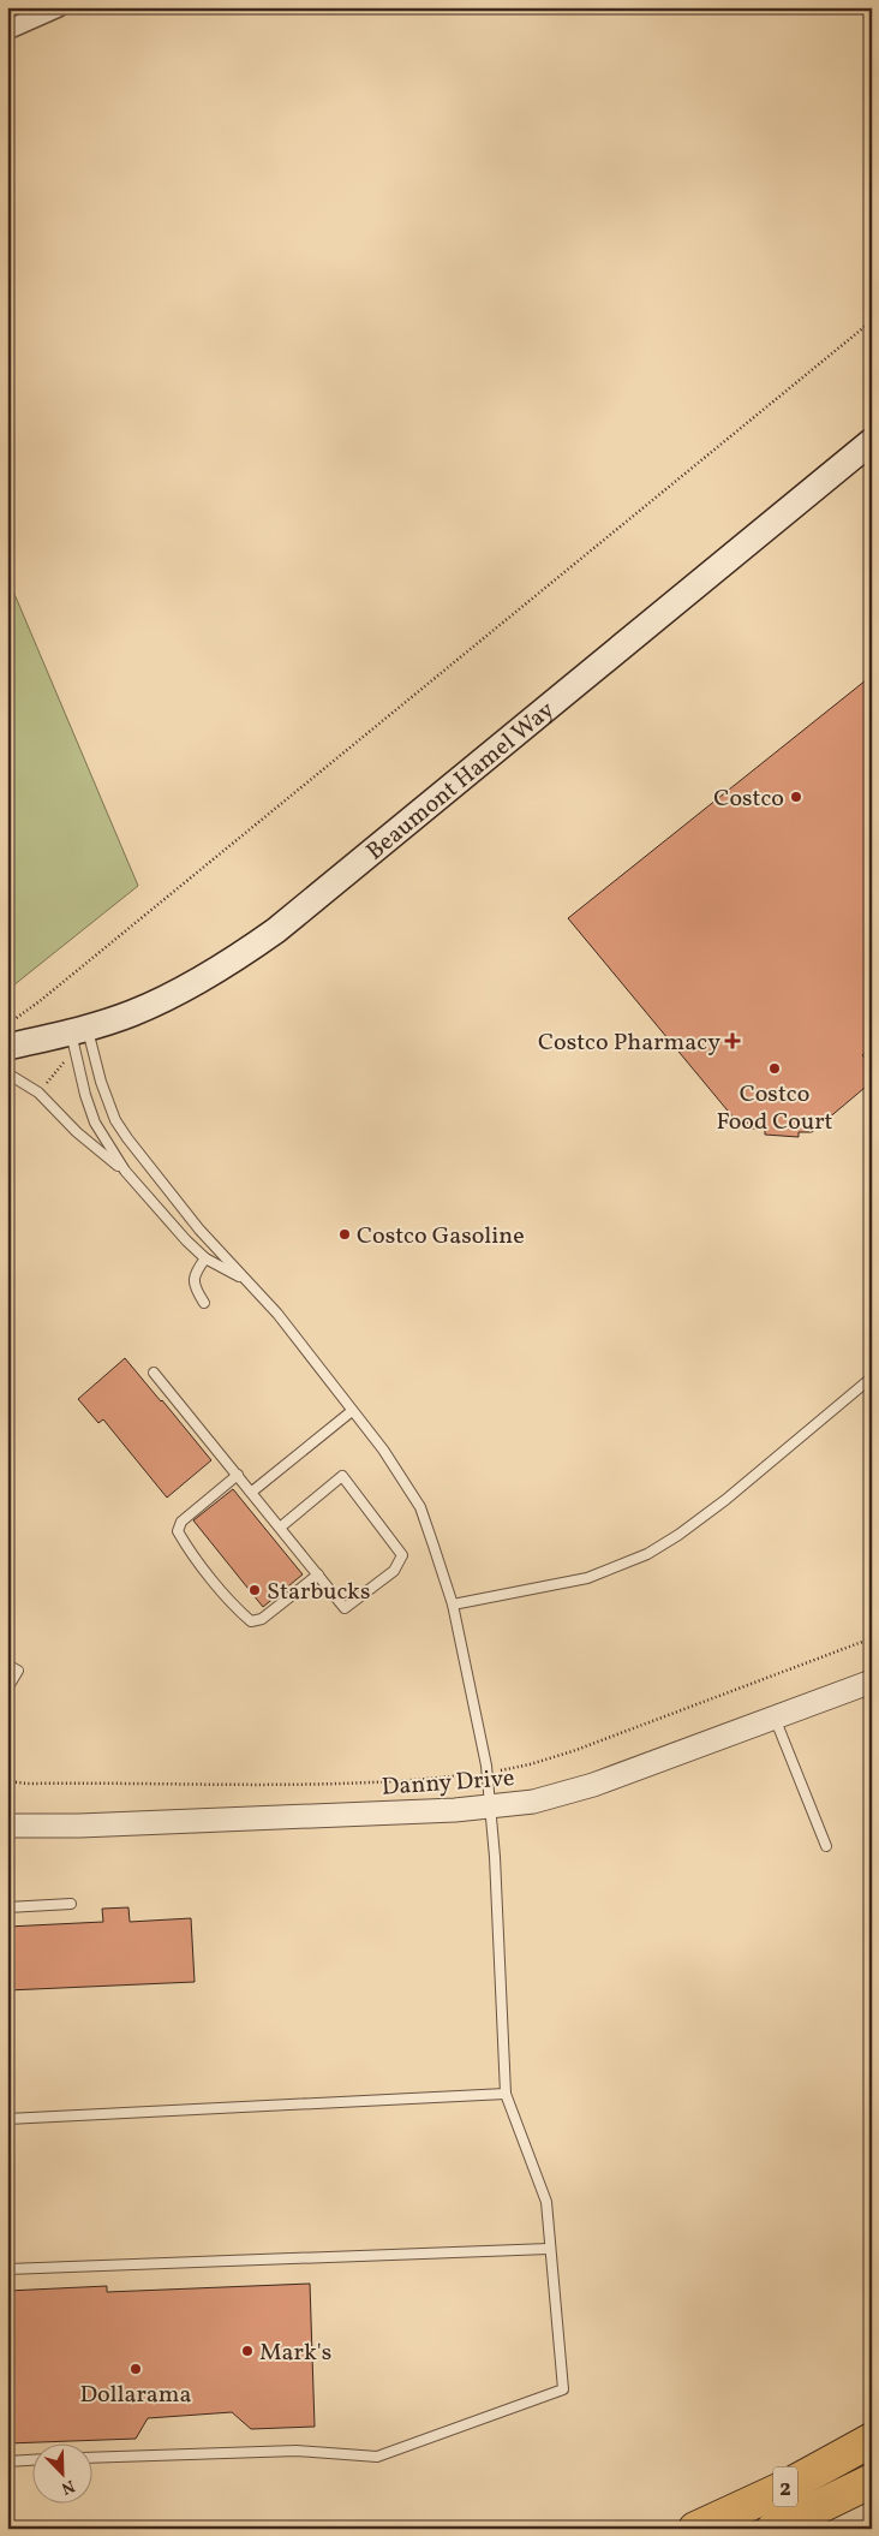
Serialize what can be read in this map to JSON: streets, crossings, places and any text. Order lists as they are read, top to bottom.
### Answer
{
  "streets": {
    "highway": ["2"],
    "main road": ["Beaumont Hamel Way"],
    "street": ["Danny Drive"]
  },
  "places": {
    "other": [
      "Costco",
      "Costco Food Court",
      "Costco Gasoline",
      "Starbucks",
      "Mark's",
      "Dollarama"
    ],
    "health": ["Costco Pharmacy"]
  },
  "north": "bottom right"
}
